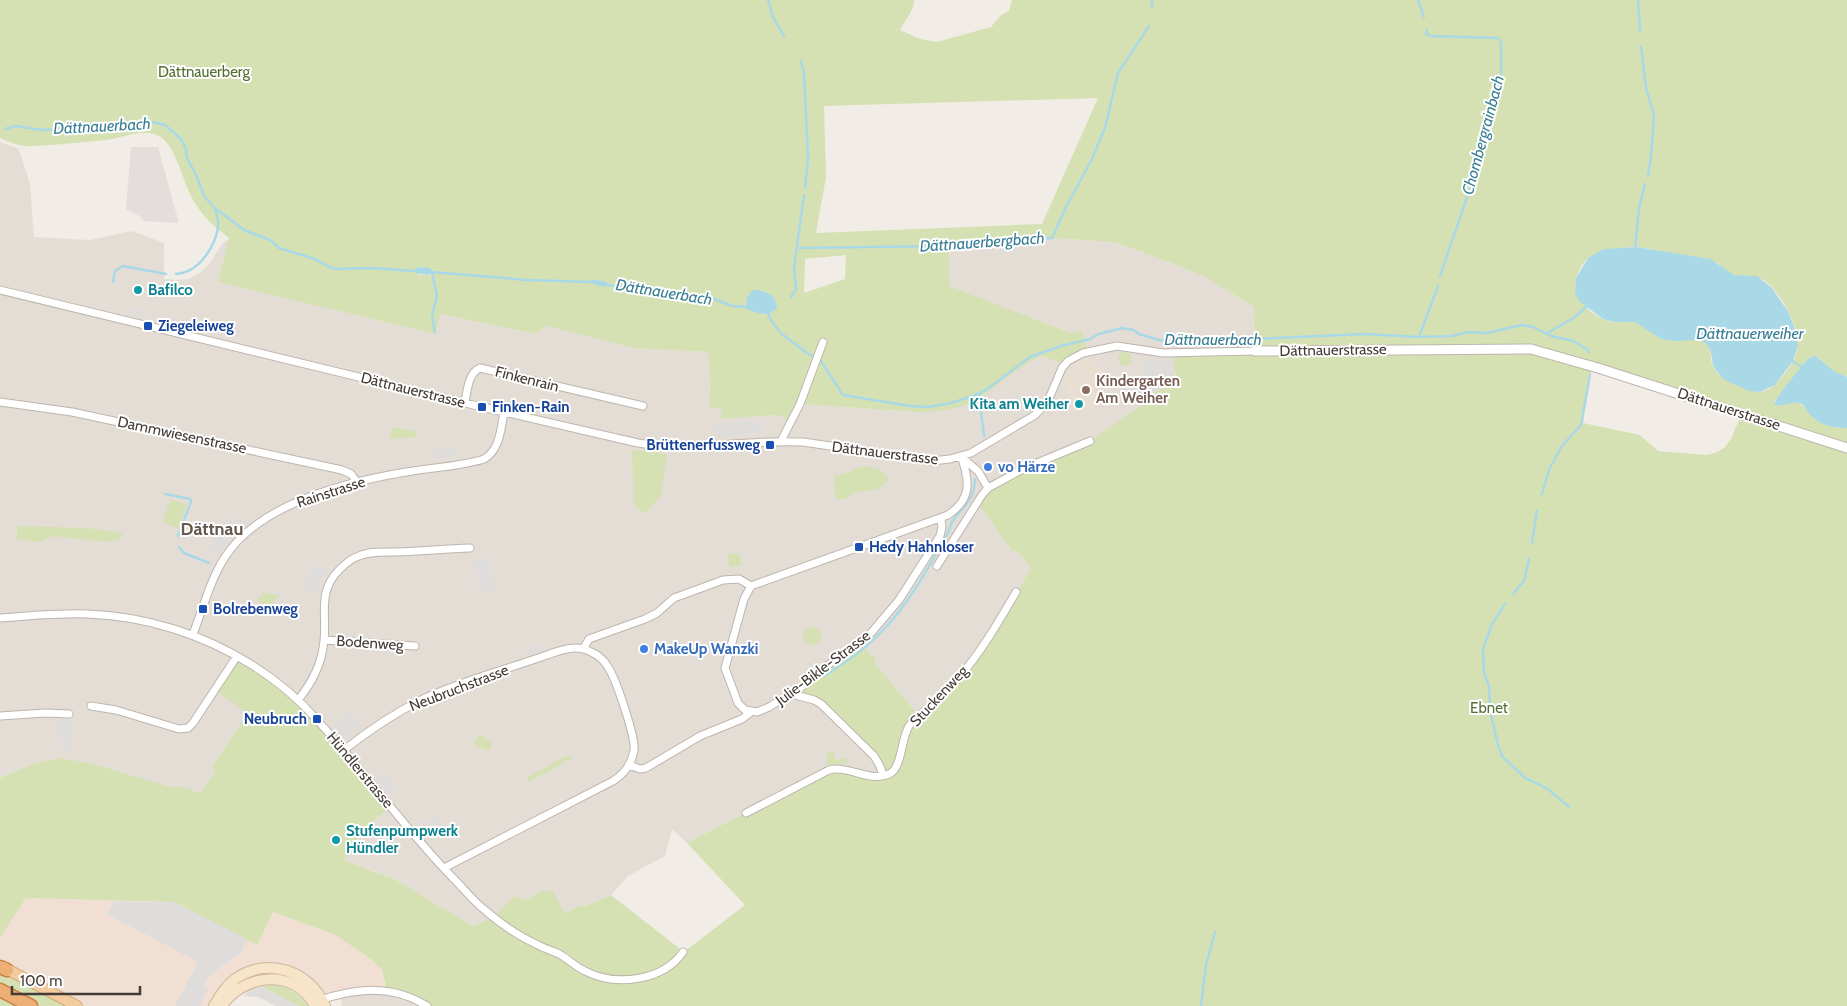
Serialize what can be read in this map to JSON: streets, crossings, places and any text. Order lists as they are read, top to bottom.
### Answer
{
  "streets": {
    "street": [
      "Dättnauerstrasse",
      "Finkenrain",
      "Dammwiesenstrasse",
      "Rainstrasse",
      "Bodenweg",
      "Julie-Bikle-Strasse",
      "Neubruchstrasse",
      "Stuckenweg",
      "Hündlerstrasse"
    ]
  },
  "crossings": [
    ["Dättnauerstrasse", "Finkenrain"],
    ["Dättnauerstrasse", "Rainstrasse"],
    ["Dammwiesenstrasse", "Rainstrasse"],
    ["Rainstrasse", "Hündlerstrasse"],
    ["Neubruchstrasse", "Hündlerstrasse"]
  ],
  "districts": ["Dättnau"],
  "water": [
    "Dättnauerbach",
    "Chombergrainbach",
    "Dättnauerbergbach",
    "Dättnauerweiher"
  ],
  "parks": ["Dättnauerberg", "Ebnet"],
  "places": {
    "other": [
      "Bafilco",
      "Kindergarten Am Weiher",
      "Kita am Weiher",
      "vo Härze",
      "MakeUp Wanzki",
      "Stufenpumpwerk Hündler"
    ],
    "transit": [
      "Ziegeleiweg",
      "Finken-Rain",
      "Brüttenerfussweg",
      "Hedy Hahnloser",
      "Bolrebenweg",
      "Neubruch"
    ]
  },
  "scale_bar": "100 m"
}
